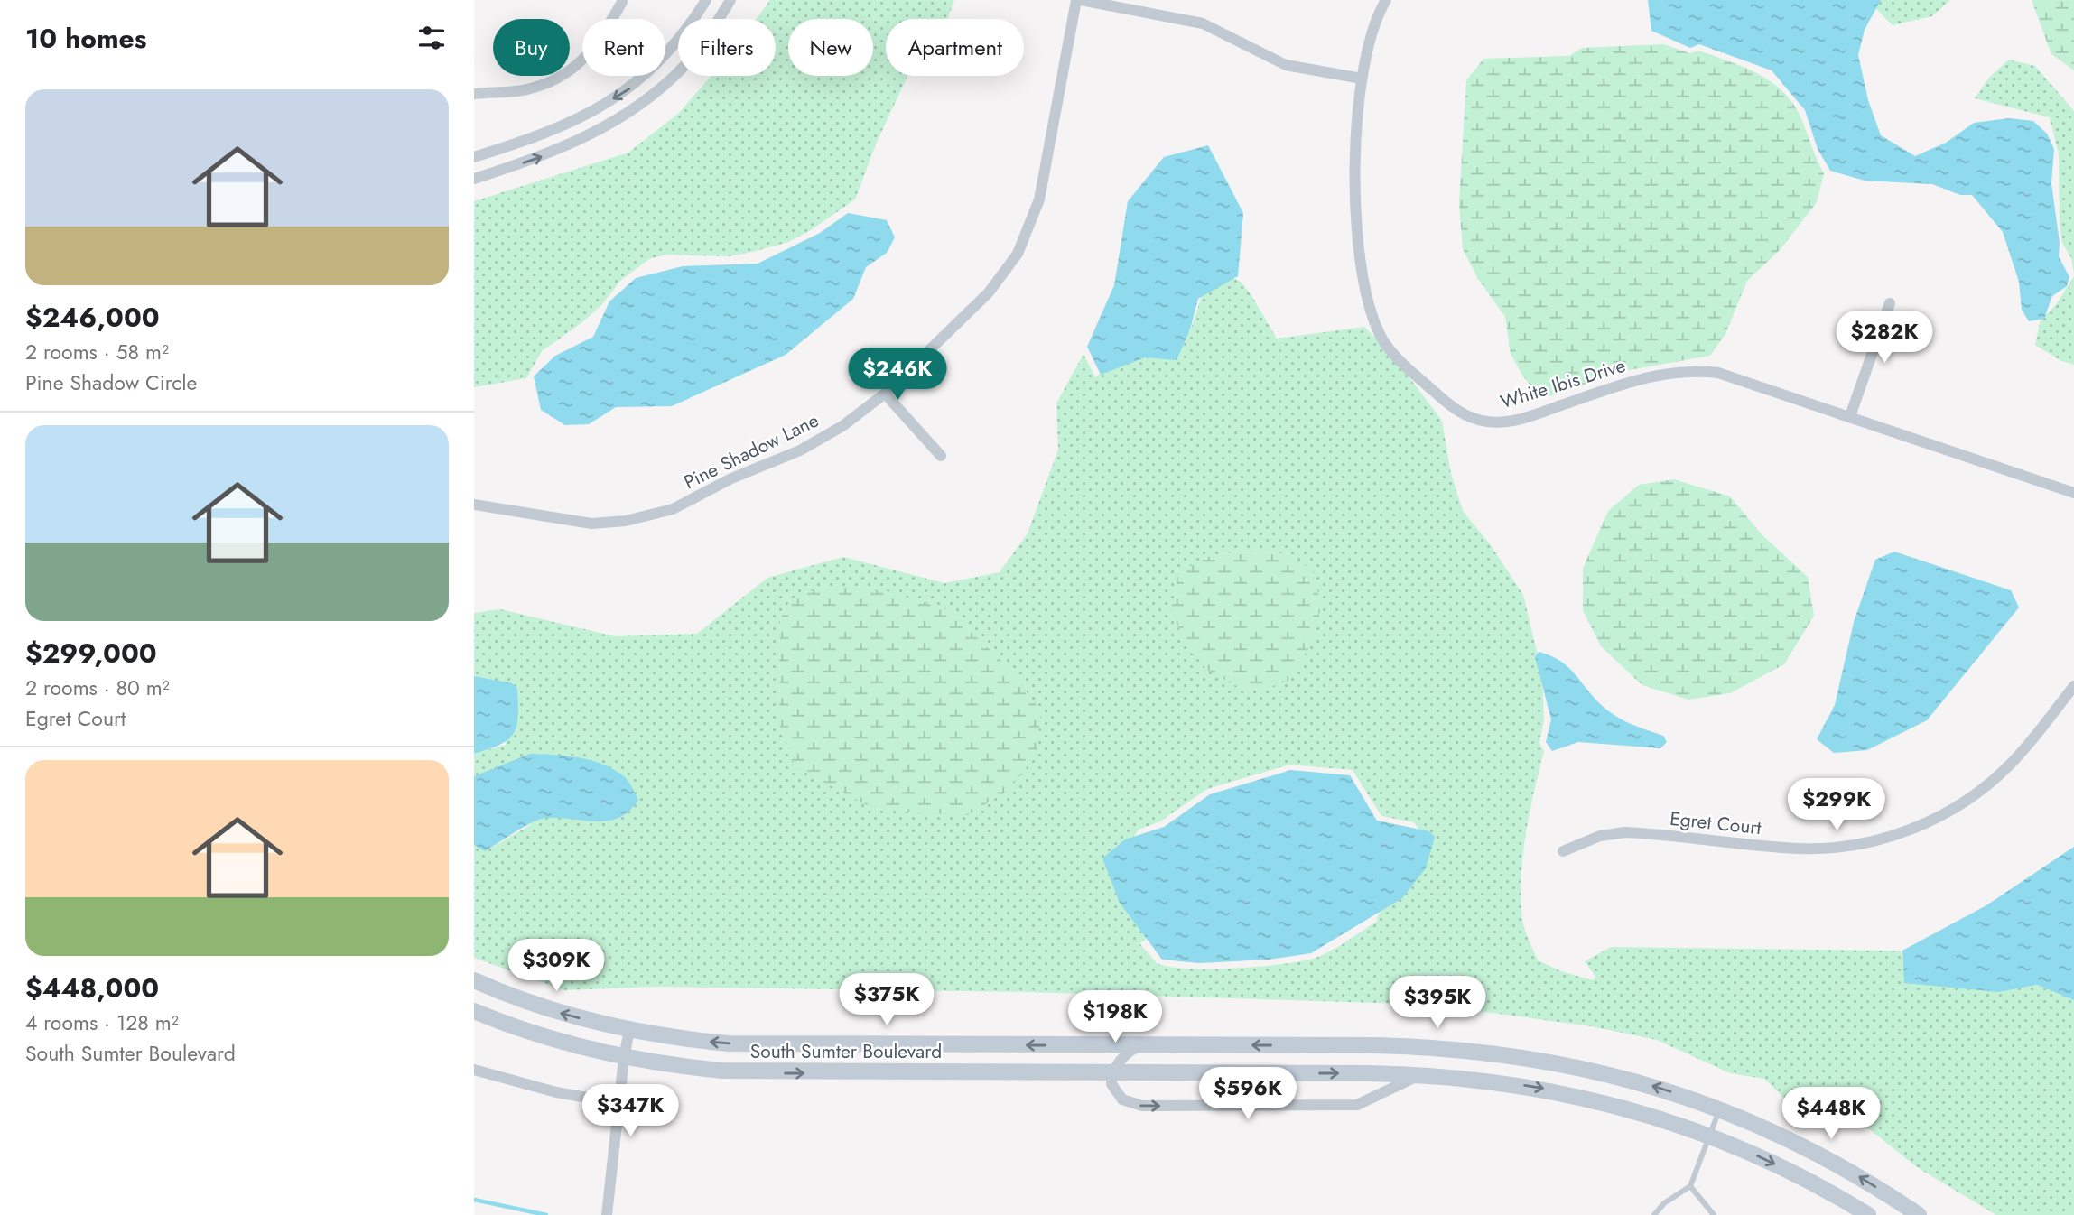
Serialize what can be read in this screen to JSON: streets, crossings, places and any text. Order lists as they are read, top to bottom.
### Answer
{
  "streets": {
    "main road": ["South Sumter Boulevard"],
    "street": ["White Ibis Drive", "Pine Shadow Lane", "Egret Court"]
  },
  "page": {
    "heading": "10 homes",
    "chip": [
      "Buy",
      "Rent",
      "Filters",
      "New",
      "Apartment"
    ],
    "list": [
      {
        "name": "$246,000",
        "note": "2 rooms · 58 m² · Pine Shadow Circle"
      },
      {
        "name": "$299,000",
        "note": "2 rooms · 80 m² · Egret Court"
      },
      {
        "name": "$448,000",
        "note": "4 rooms · 128 m² · South Sumter Boulevard"
      }
    ],
    "price": [
      "$282K",
      "$246K",
      "$299K",
      "$309K",
      "$375K",
      "$395K",
      "$198K",
      "$596K",
      "$347K",
      "$448K"
    ]
  }
}
